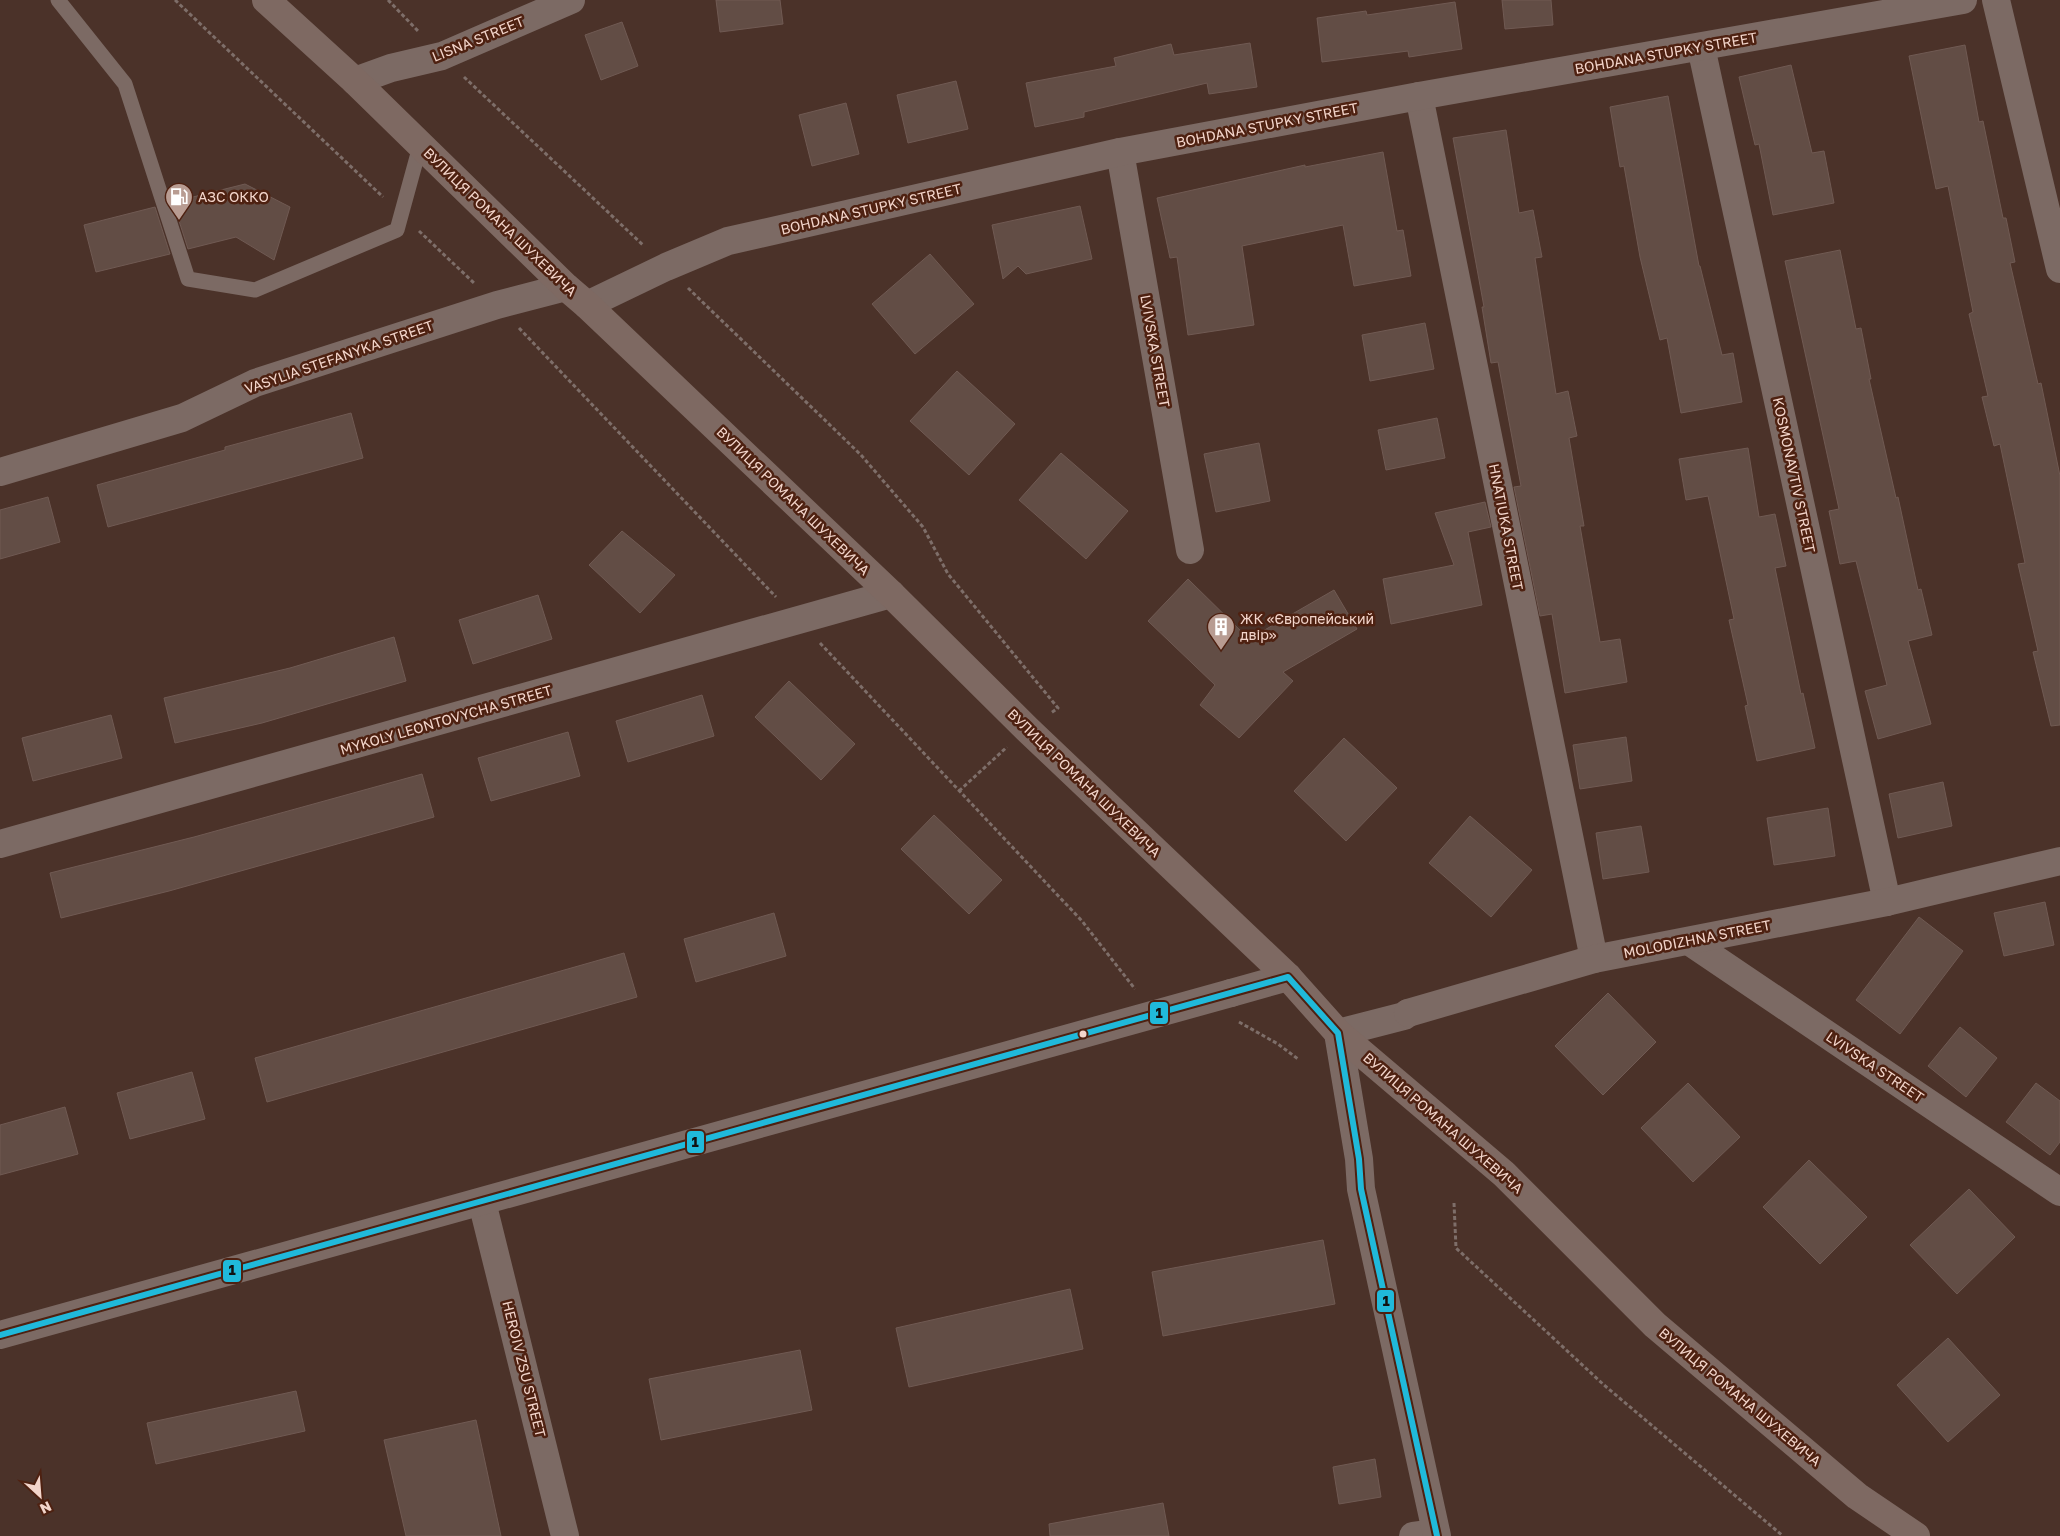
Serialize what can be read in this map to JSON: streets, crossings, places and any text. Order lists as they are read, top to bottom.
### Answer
{
  "streets": {
    "main road": ["ВУЛИЦЯ РОМАНА ШУХЕВИЧА"],
    "street": [
      "LISNA STREET",
      "BOHDANA STUPKY STREET",
      "LVIVSKA STREET",
      "VASYLIA STEFANYKA STREET",
      "KOSMONAVTIV STREET",
      "HNATIUKA STREET",
      "MYKOLY LEONTOVYCHA STREET",
      "MOLODIZHNA STREET",
      "HEROIV ZSU STREET"
    ]
  },
  "crossings": [
    ["LISNA STREET", "ВУЛИЦЯ РОМАНА ШУХЕВИЧА"],
    ["BOHDANA STUPKY STREET", "ВУЛИЦЯ РОМАНА ШУХЕВИЧА"],
    ["BOHDANA STUPKY STREET", "LVIVSKA STREET"],
    ["BOHDANA STUPKY STREET", "KOSMONAVTIV STREET"],
    ["BOHDANA STUPKY STREET", "HNATIUKA STREET"],
    ["ВУЛИЦЯ РОМАНА ШУХЕВИЧА", "VASYLIA STEFANYKA STREET"],
    ["ВУЛИЦЯ РОМАНА ШУХЕВИЧА", "MYKOLY LEONTOVYCHA STREET"],
    ["ВУЛИЦЯ РОМАНА ШУХЕВИЧА", "MOLODIZHNA STREET"],
    ["LVIVSKA STREET", "MOLODIZHNA STREET"],
    ["KOSMONAVTIV STREET", "MOLODIZHNA STREET"],
    ["HNATIUKA STREET", "MOLODIZHNA STREET"]
  ],
  "places": {
    "fuel station": ["АЗС ОККО"],
    "building": ["ЖК «Європейський двір»"]
  },
  "lines": ["transit line 1"],
  "north": "bottom right"
}
